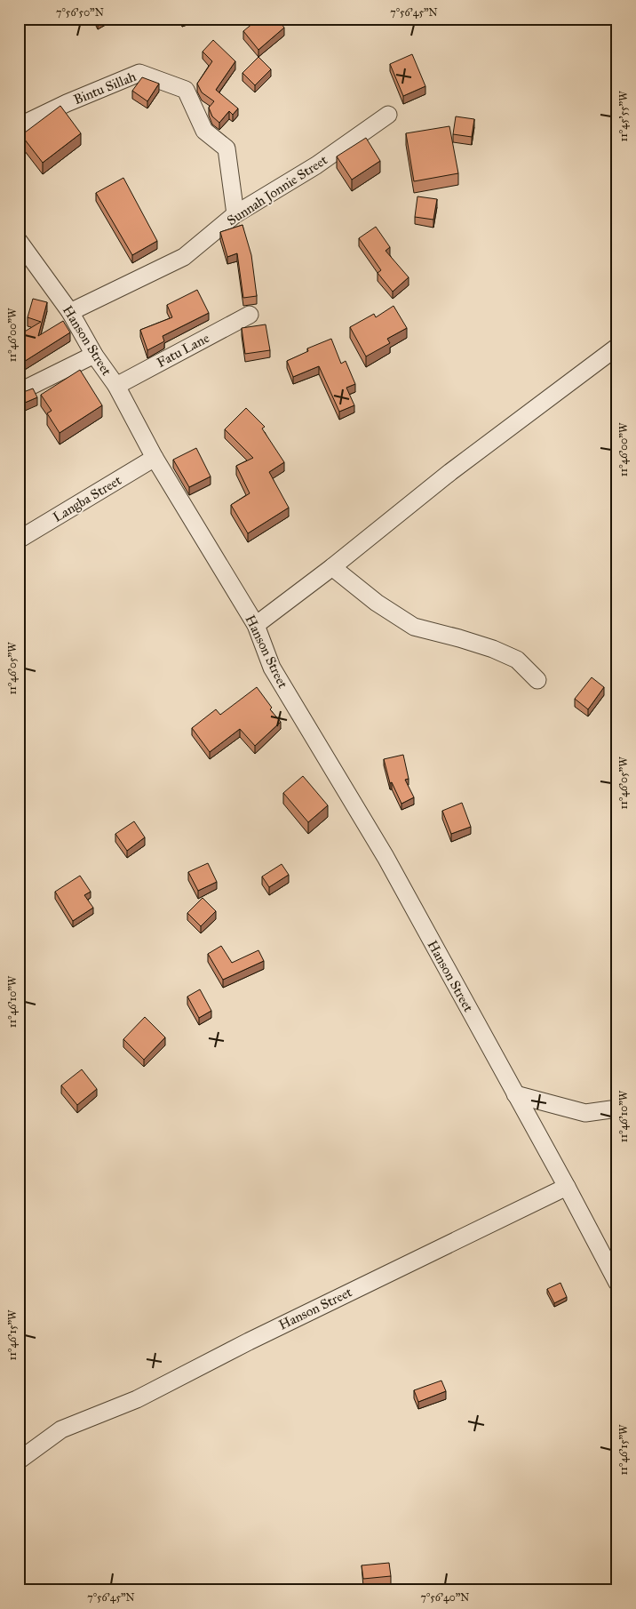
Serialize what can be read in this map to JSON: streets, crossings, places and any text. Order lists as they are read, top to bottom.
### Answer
{
  "streets": {
    "street": [
      "Bintu Sillah",
      "Sunnah Jonnie Street",
      "Hanson Street",
      "Fatu Lane",
      "Langba Street"
    ]
  },
  "crossings": [
    ["Bintu Sillah", "Sunnah Jonnie Street"],
    ["Sunnah Jonnie Street", "Hanson Street"],
    ["Hanson Street", "Fatu Lane"],
    ["Hanson Street", "Langba Street"]
  ],
  "coordinates": [
    "7°56'50\"N",
    "7°56'45\"N",
    "11°45'55\"W",
    "11°46'00\"W",
    "11°46'05\"W",
    "11°46'10\"W",
    "11°46'15\"W",
    "7°56'40\"N"
  ]
}
